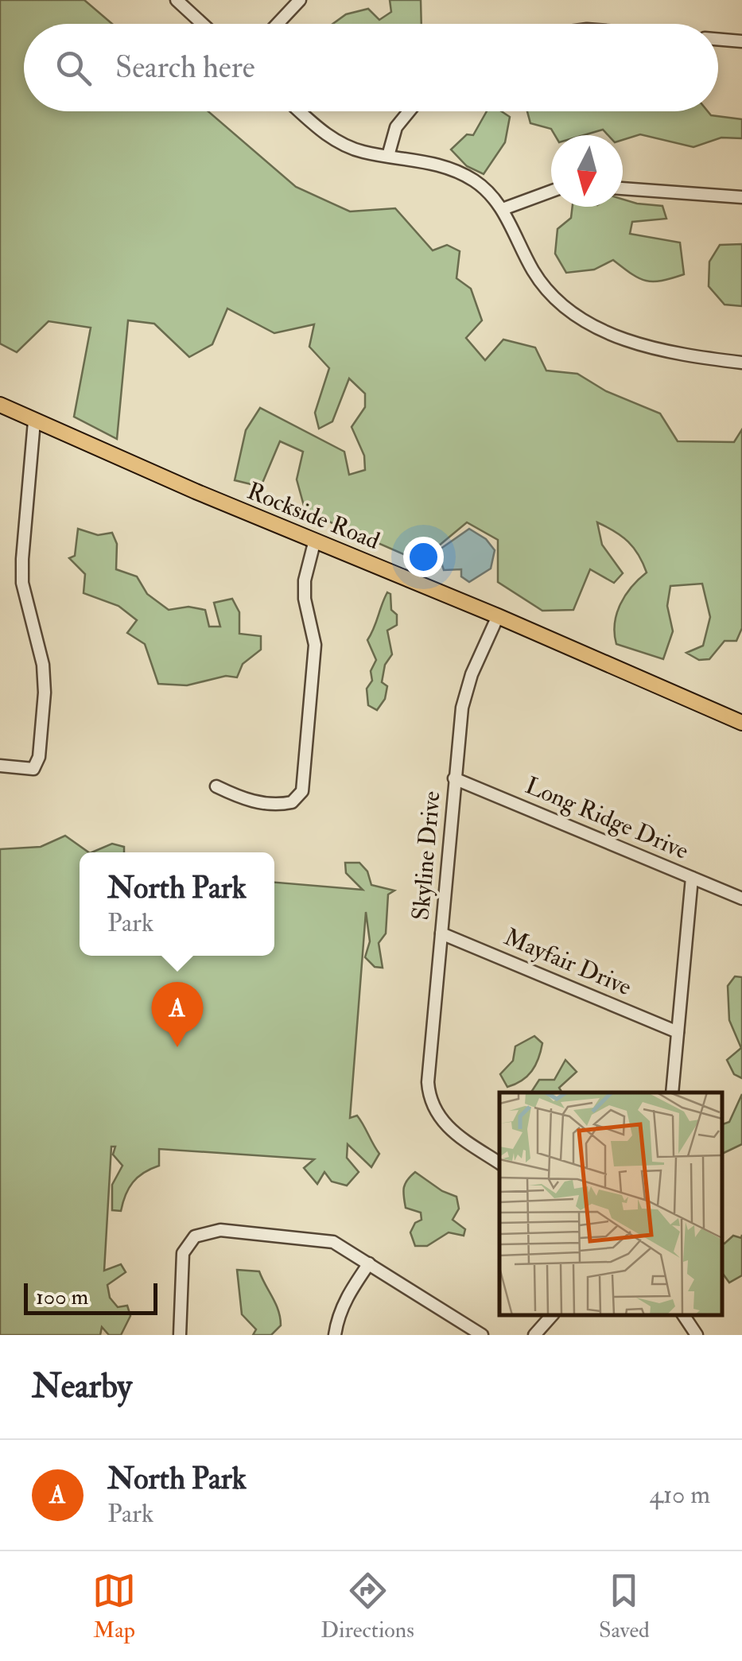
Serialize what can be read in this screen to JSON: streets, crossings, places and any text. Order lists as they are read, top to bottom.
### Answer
{
  "streets": {
    "main road": ["Rockside Road"],
    "street": ["Long Ridge Drive", "Skyline Drive", "Mayfair Drive"]
  },
  "crossings": [
    ["Rockside Road", "Skyline Drive"],
    ["Long Ridge Drive", "Skyline Drive"],
    ["Skyline Drive", "Mayfair Drive"]
  ],
  "scale_bar": "100 m",
  "north": "bottom",
  "page": {
    "search": "Search here",
    "popup": ["North Park", "Park"],
    "pins": "A",
    "scale": "100 m",
    "heading": "Nearby",
    "list": [
      {
        "mark": "A",
        "name": "North Park",
        "note": "Park",
        "value": "410 m"
      }
    ],
    "nav": ["Map", "Directions", "Saved"]
  }
}
